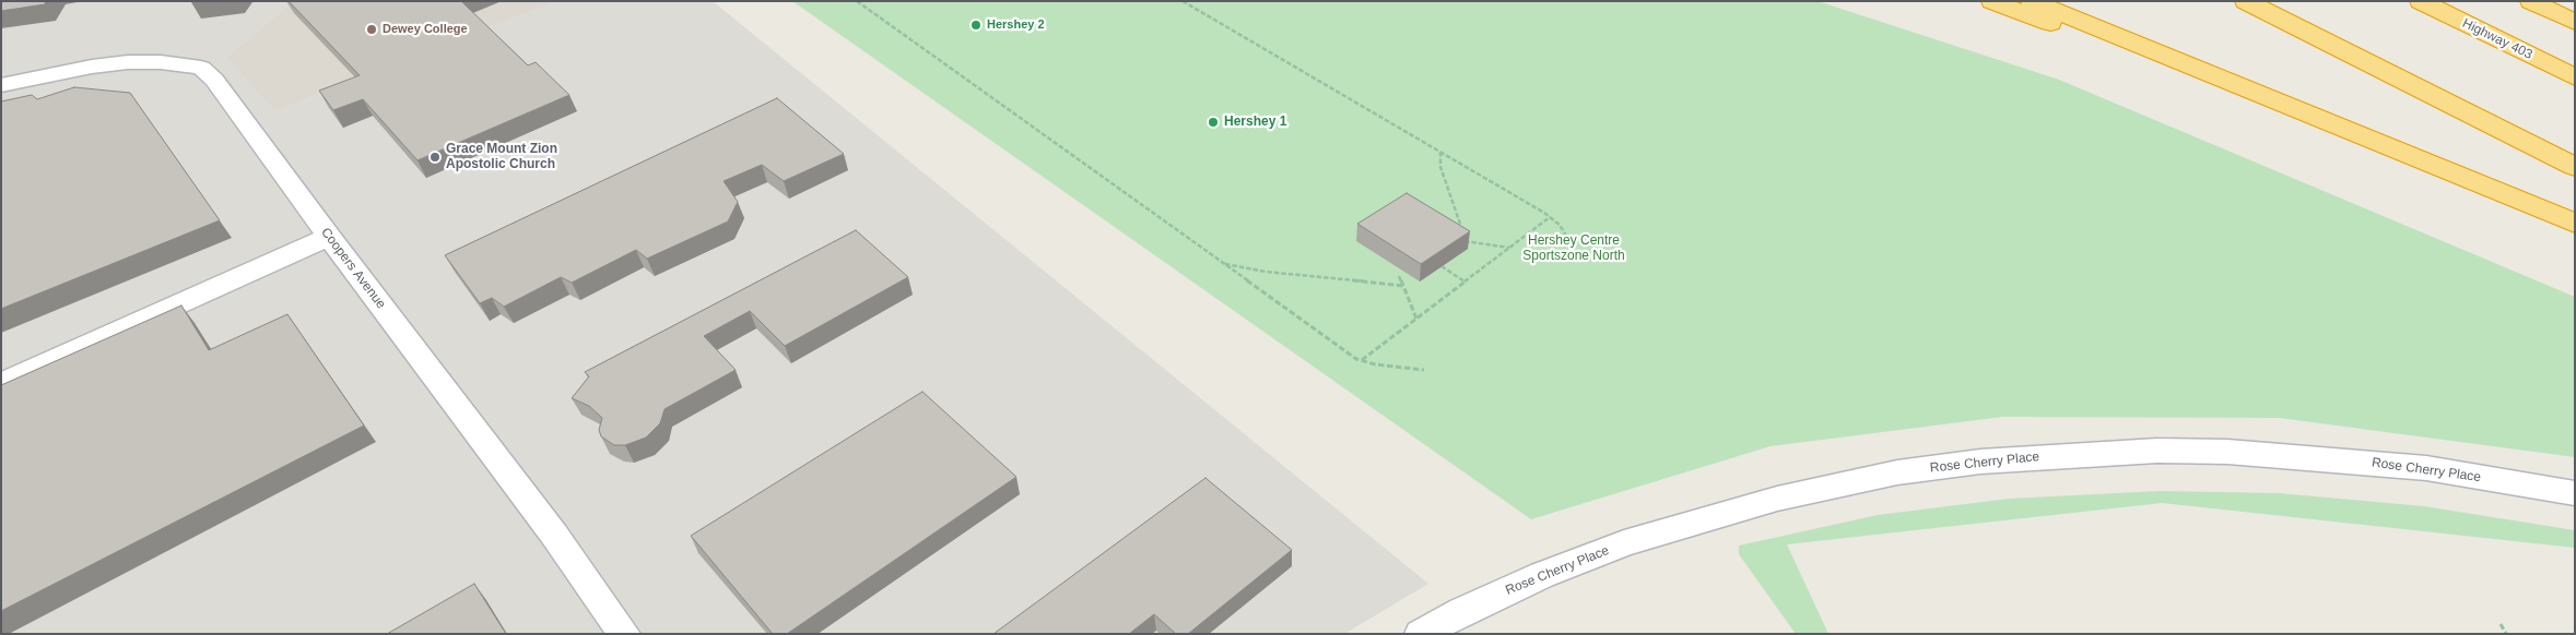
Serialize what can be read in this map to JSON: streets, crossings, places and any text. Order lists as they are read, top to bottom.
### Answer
{
  "streets": {
    "highway": ["Highway 403"],
    "street": ["Coopers Avenue", "Rose Cherry Place"]
  },
  "parks": ["Hershey Centre Sportszone North"],
  "places": [
    "Hershey 2",
    "Dewey College",
    "Hershey 1",
    "Grace Mount Zion Apostolic Church"
  ]
}
